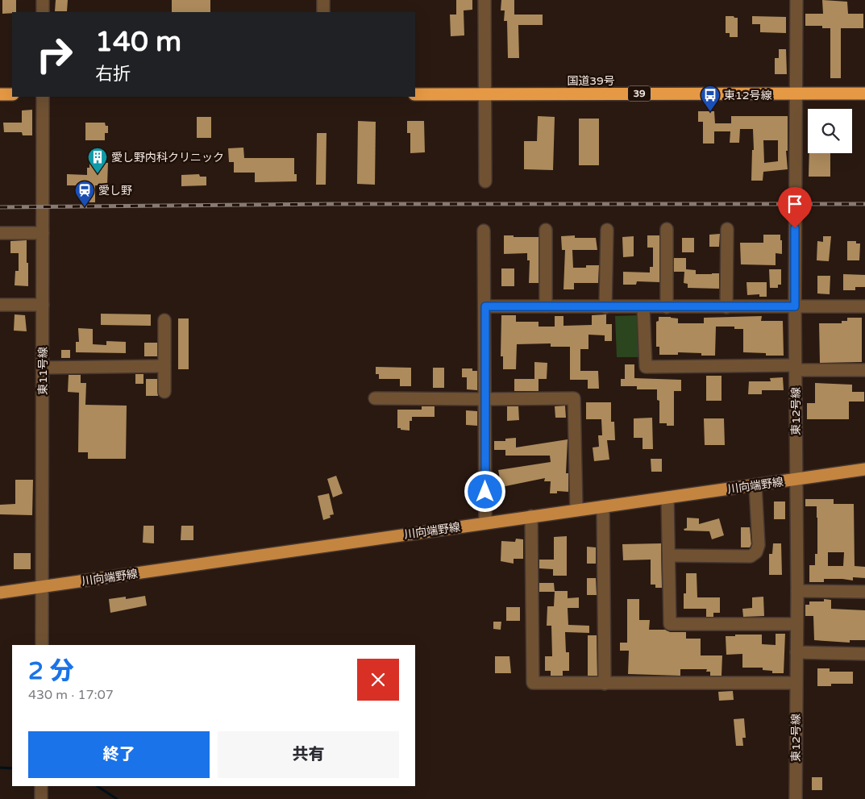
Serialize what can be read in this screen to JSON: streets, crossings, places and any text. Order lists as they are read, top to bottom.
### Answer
{
  "streets": {
    "highway": ["国道39号", "39"],
    "main road": ["川向端野線"],
    "street": ["東11号線", "東12号線"]
  },
  "crossings": [
    ["国道39号", "東12号線"],
    ["東11号線", "川向端野線"],
    ["東12号線", "川向端野線"]
  ],
  "places": {
    "bus stop": ["東12号線"],
    "building": ["愛し野内科クリニック"],
    "station": ["愛し野"]
  },
  "page": {
    "turn": ["140 m", "右折"],
    "heading": ["2 分", "430 m · 17:07"],
    "buttons": ["終了", "共有"]
  }
}
